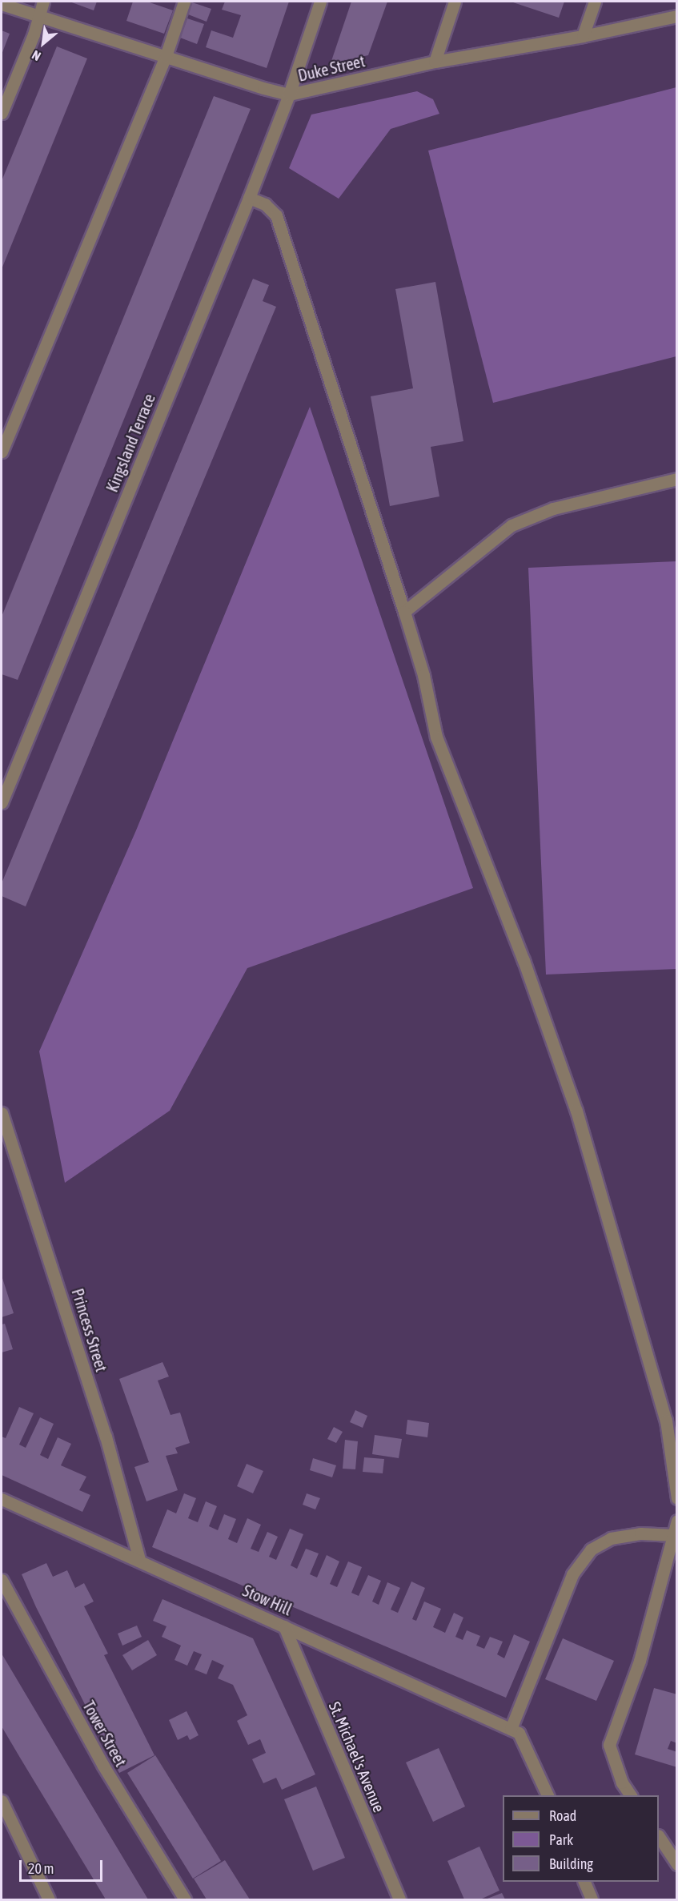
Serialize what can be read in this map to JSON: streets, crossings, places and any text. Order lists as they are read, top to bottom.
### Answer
{
  "streets": {
    "street": [
      "Duke Street",
      "Kingsland Terrace",
      "Princess Street",
      "Stow Hill",
      "Tower Street",
      "St. Michael's Avenue"
    ]
  },
  "crossings": [
    ["Duke Street", "Kingsland Terrace"],
    ["Princess Street", "Stow Hill"],
    ["Stow Hill", "St. Michael's Avenue"]
  ],
  "legend": ["Road", "Park", "Building"],
  "scale_bar": "20 m",
  "north": "bottom left"
}
